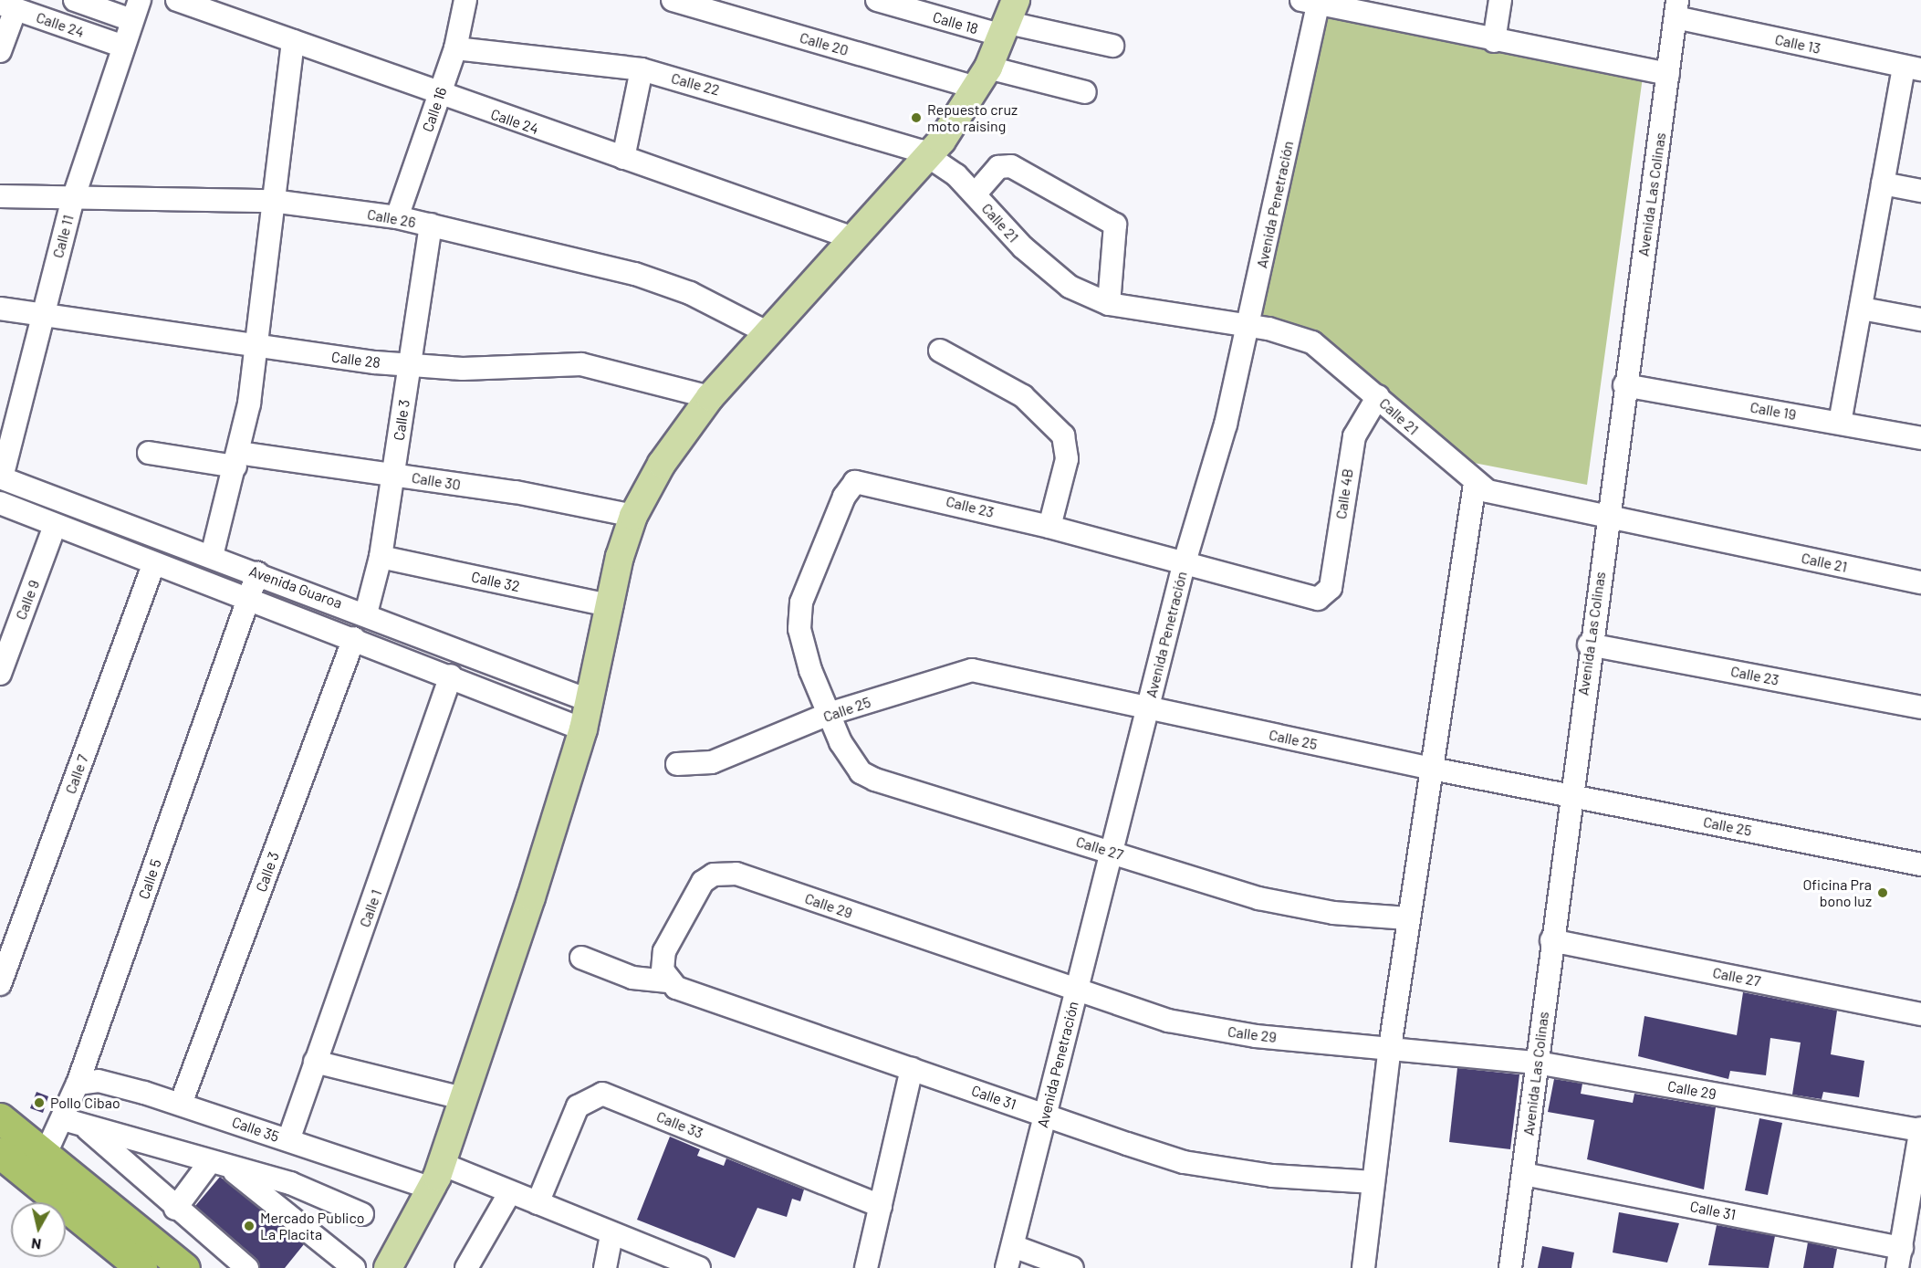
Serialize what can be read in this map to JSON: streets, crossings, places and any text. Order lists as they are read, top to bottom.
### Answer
{
  "streets": {
    "street": [
      "Calle 18",
      "Calle 24",
      "Calle 20",
      "Calle 13",
      "Calle 22",
      "Calle 16",
      "Avenida Las Colinas",
      "Avenida Penetración",
      "Calle 26",
      "Calle 21",
      "Calle 11",
      "Calle 28",
      "Calle 19",
      "Calle 3",
      "Calle 30",
      "Calle 4B",
      "Calle 23",
      "Calle 32",
      "Avenida Guaroa",
      "Calle 9",
      "Calle 25",
      "Calle 7",
      "Calle 27",
      "Calle 5",
      "Calle 29",
      "Calle 1",
      "Calle 31",
      "Calle 33",
      "Calle 35"
    ]
  },
  "crossings": [
    ["Calle 24", "Calle 16"],
    ["Calle 24", "Calle 11"],
    ["Calle 13", "Avenida Las Colinas"],
    ["Calle 22", "Calle 16"],
    ["Calle 22", "Calle 21"],
    ["Calle 16", "Calle 26"],
    ["Avenida Las Colinas", "Calle 21"],
    ["Avenida Las Colinas", "Calle 19"],
    ["Avenida Las Colinas", "Calle 23"],
    ["Avenida Las Colinas", "Calle 25"],
    ["Avenida Las Colinas", "Calle 27"],
    ["Avenida Las Colinas", "Calle 29"],
    ["Avenida Las Colinas", "Calle 31"],
    ["Avenida Penetración", "Calle 21"],
    ["Avenida Penetración", "Calle 23"],
    ["Avenida Penetración", "Calle 25"],
    ["Avenida Penetración", "Calle 27"],
    ["Avenida Penetración", "Calle 29"],
    ["Avenida Penetración", "Calle 31"],
    ["Calle 26", "Calle 11"],
    ["Calle 26", "Calle 3"],
    ["Calle 21", "Calle 4B"],
    ["Calle 11", "Calle 28"],
    ["Calle 11", "Avenida Guaroa"],
    ["Calle 28", "Calle 3"],
    ["Calle 3", "Calle 30"],
    ["Calle 3", "Calle 32"],
    ["Calle 3", "Avenida Guaroa"],
    ["Calle 3", "Calle 35"],
    ["Calle 4B", "Calle 23"],
    ["Calle 23", "Calle 25"],
    ["Calle 23", "Calle 27"],
    ["Avenida Guaroa", "Calle 9"],
    ["Avenida Guaroa", "Calle 7"],
    ["Avenida Guaroa", "Calle 5"],
    ["Avenida Guaroa", "Calle 1"],
    ["Calle 25", "Calle 27"],
    ["Calle 5", "Calle 35"],
    ["Calle 29", "Calle 31"],
    ["Calle 1", "Calle 35"],
    ["Calle 33", "Calle 35"]
  ],
  "places": [
    "Repuesto cruz moto raising",
    "Oficina Pra bono luz",
    "Pollo Cibao",
    "Mercado Publico La Placita"
  ],
  "north": "bottom"
}
